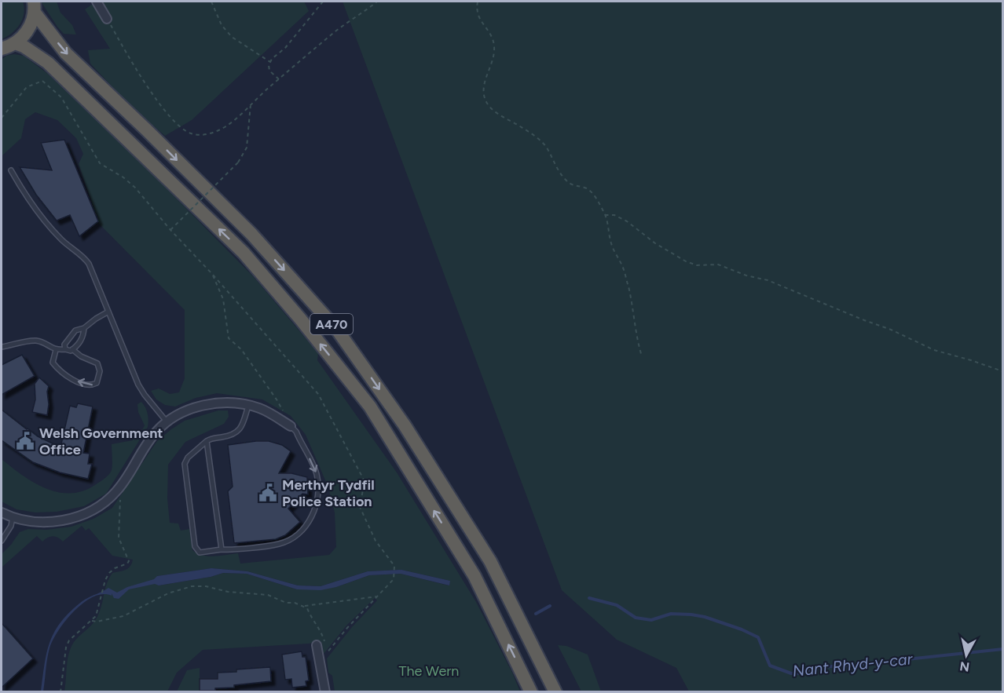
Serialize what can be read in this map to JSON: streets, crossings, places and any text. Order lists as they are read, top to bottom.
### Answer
{
  "streets": {
    "highway": ["A470"]
  },
  "water": ["Nant Rhyd-y-car"],
  "parks": ["The Wern"],
  "places": {
    "public building": ["Welsh Government Office", "Merthyr Tydfil Police Station"]
  },
  "north": "bottom"
}
